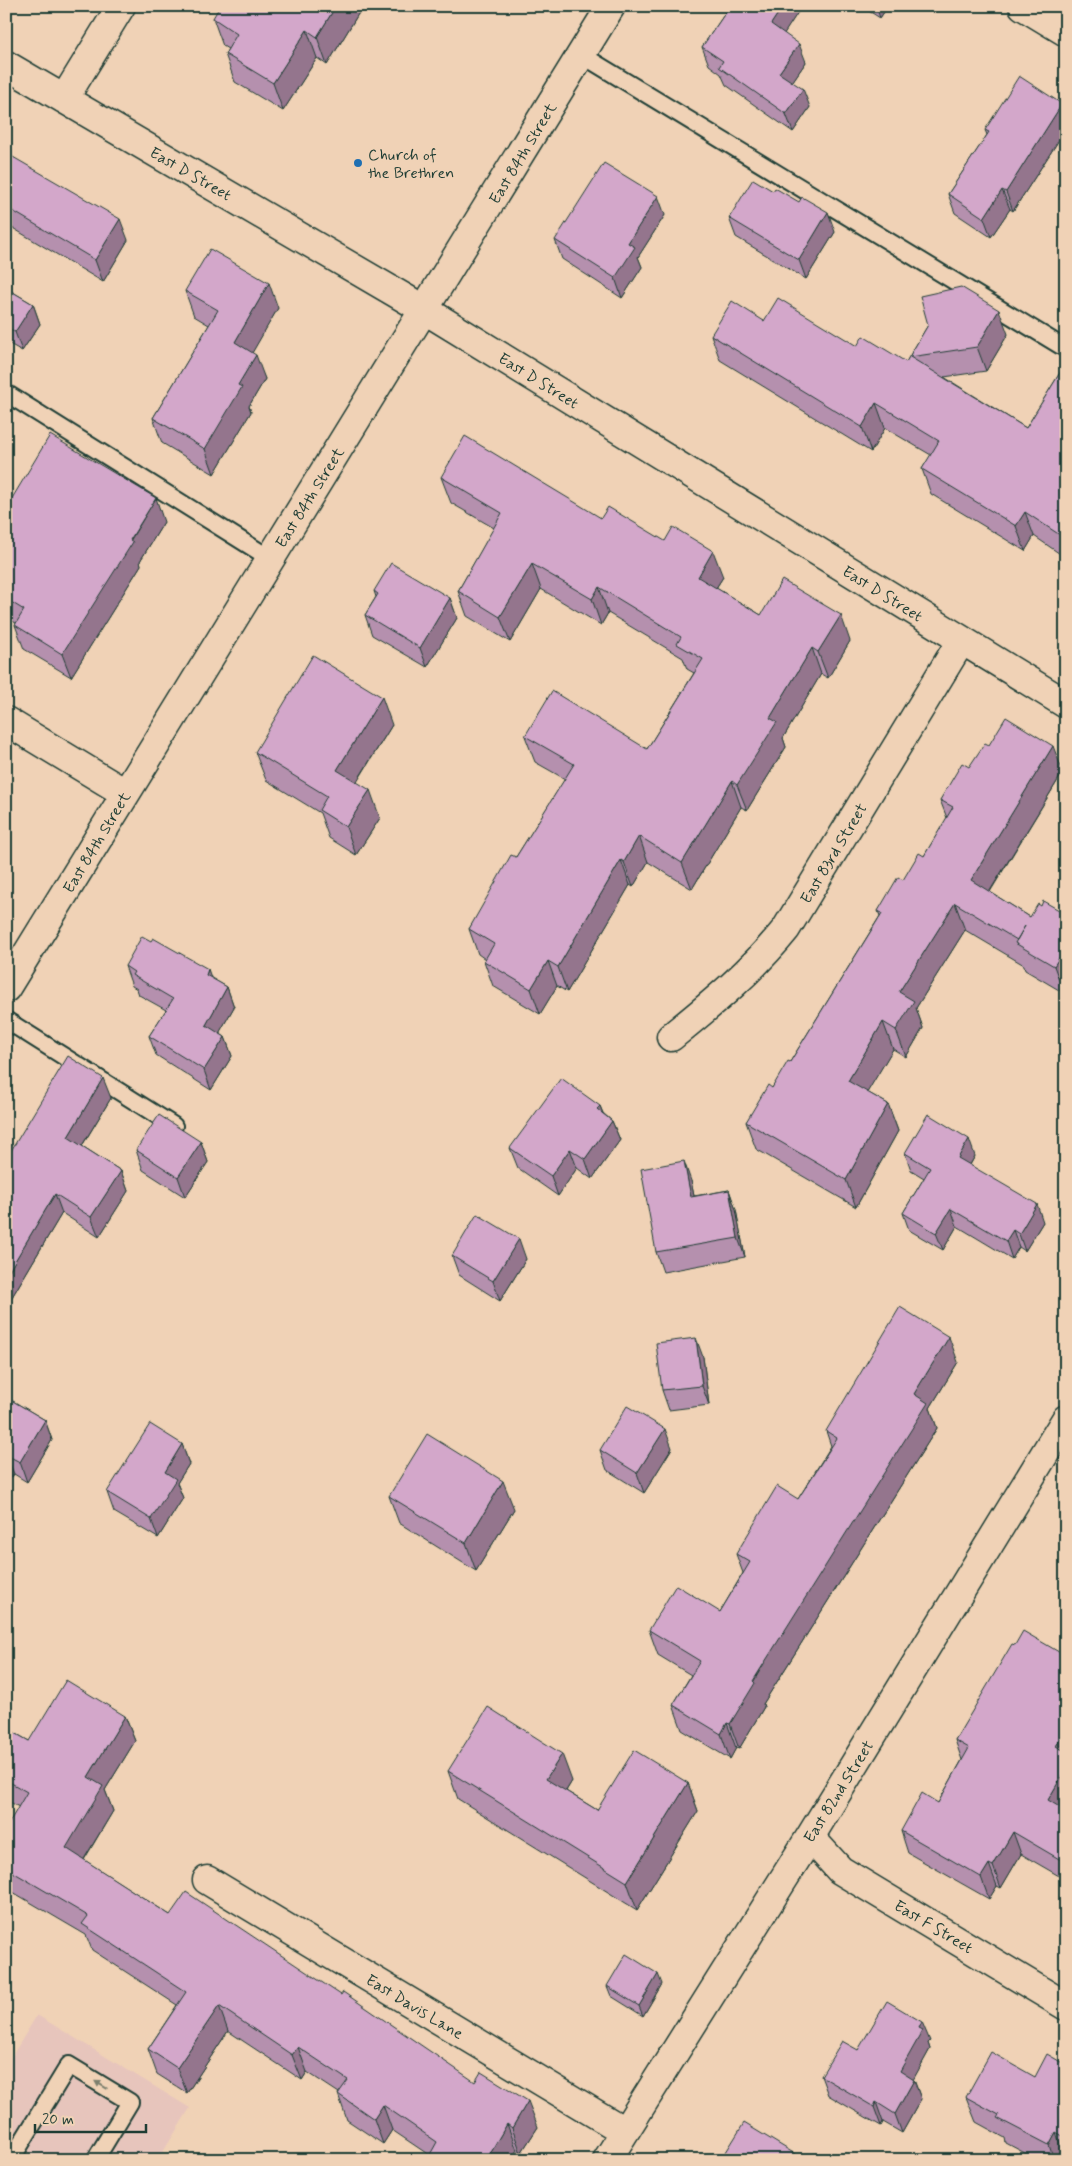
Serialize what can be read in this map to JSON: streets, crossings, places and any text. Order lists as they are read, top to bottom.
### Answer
{
  "streets": {
    "street": [
      "East 84th Street",
      "East D Street",
      "East 83rd Street",
      "East 82nd Street",
      "East F Street",
      "East Davis Lane"
    ]
  },
  "crossings": [
    ["East 84th Street", "East D Street"],
    ["East D Street", "East 83rd Street"],
    ["East 82nd Street", "East F Street"],
    ["East 82nd Street", "East Davis Lane"]
  ],
  "places": ["Church of the Brethren"],
  "scale_bar": "20 m"
}
